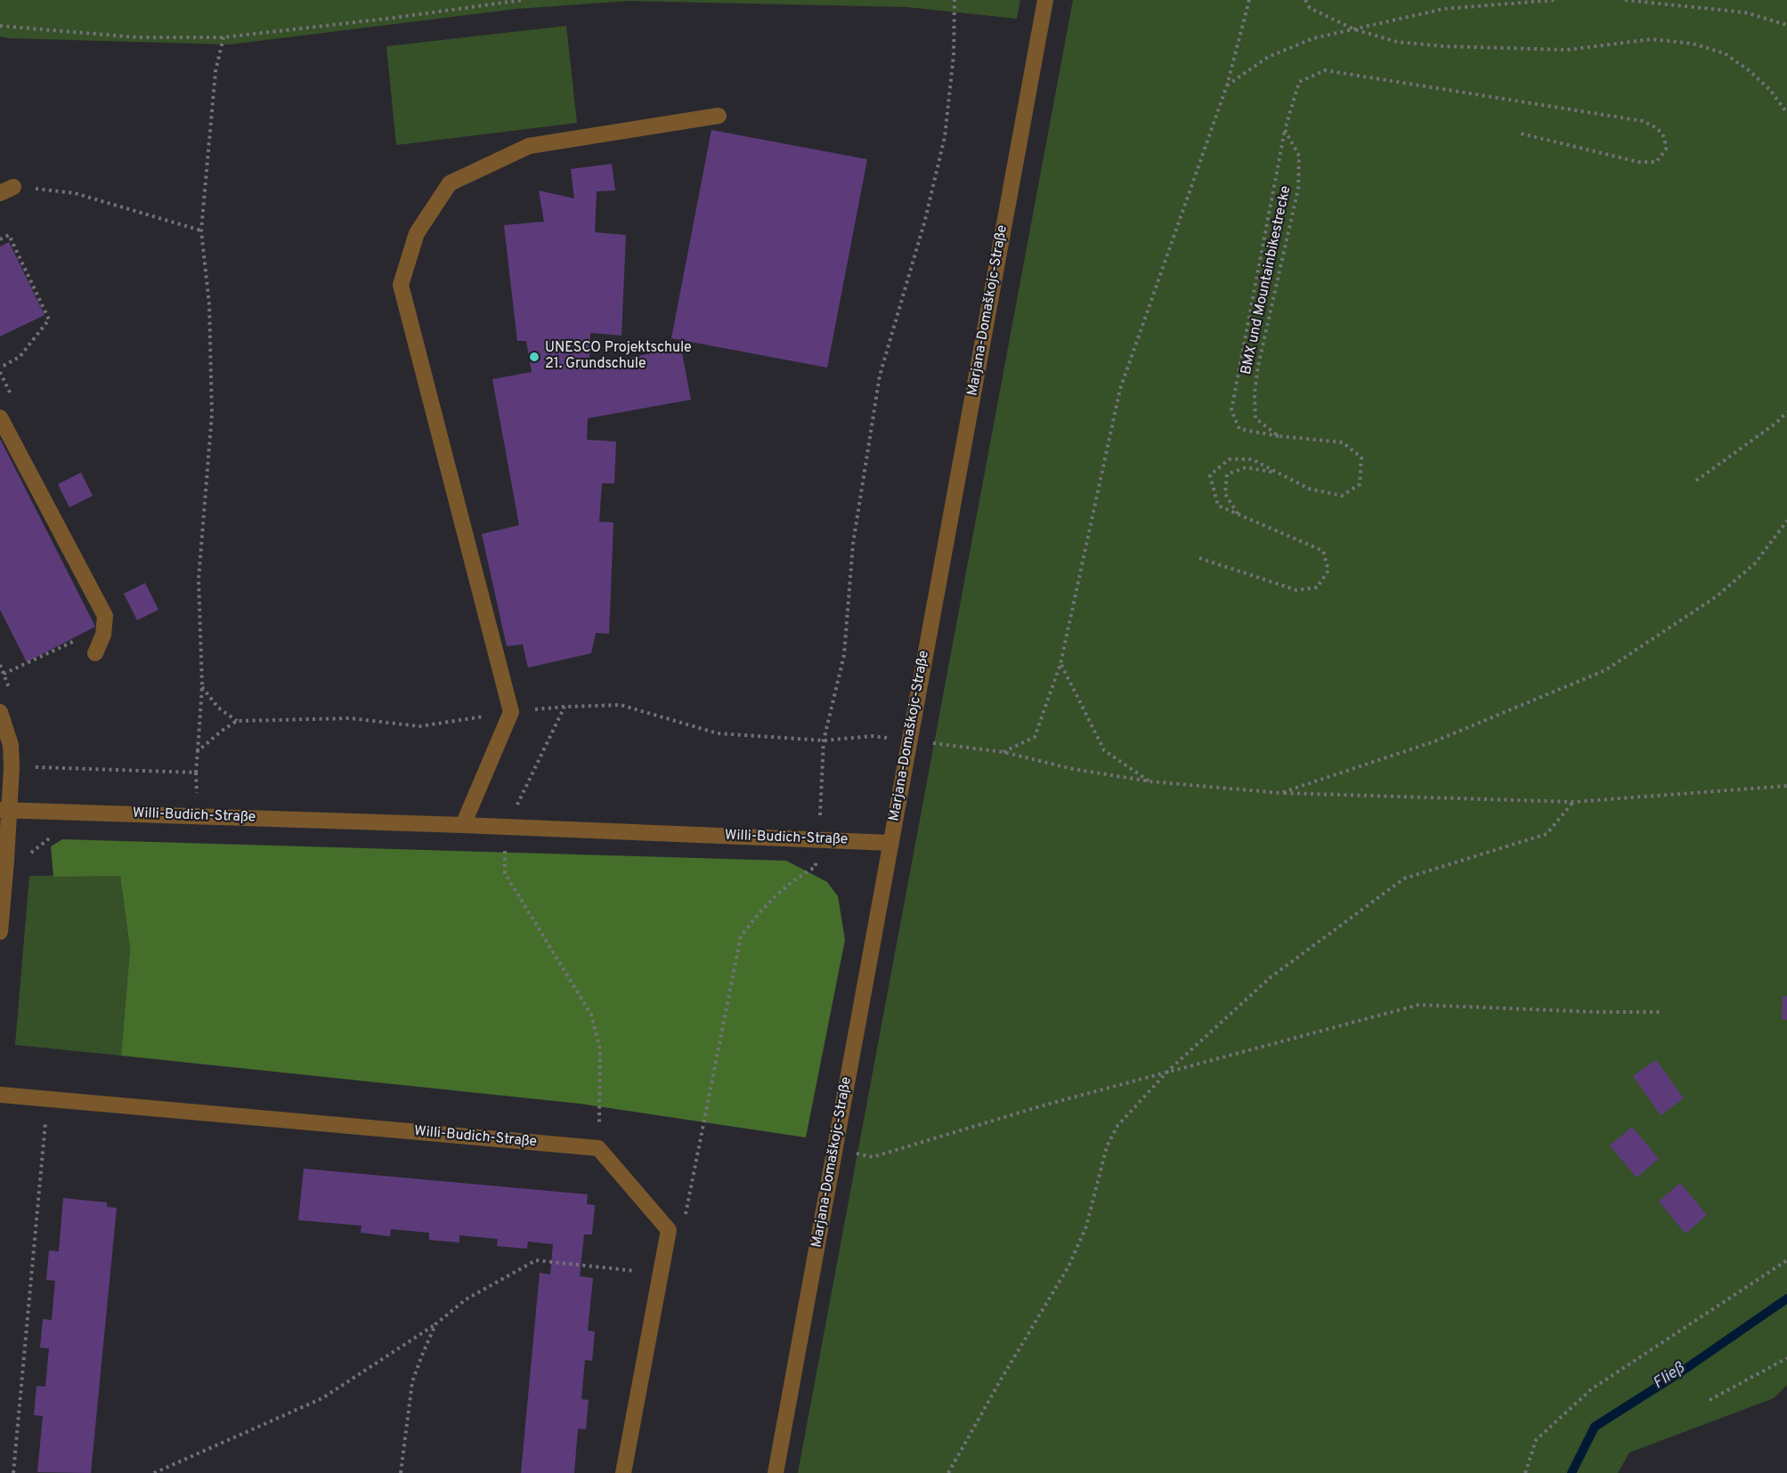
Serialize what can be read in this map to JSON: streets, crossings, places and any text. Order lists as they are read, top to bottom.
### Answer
{
  "streets": {
    "street": ["Marjana-Domaškojc-Straße", "Willi-Budich-Straße"],
    "path": ["BMX und Mountainbikestrecke"]
  },
  "crossings": [
    ["Marjana-Domaškojc-Straße", "Willi-Budich-Straße"]
  ],
  "water": ["Fließ"],
  "places": ["UNESCO Projektschule 21. Grundschule"]
}
